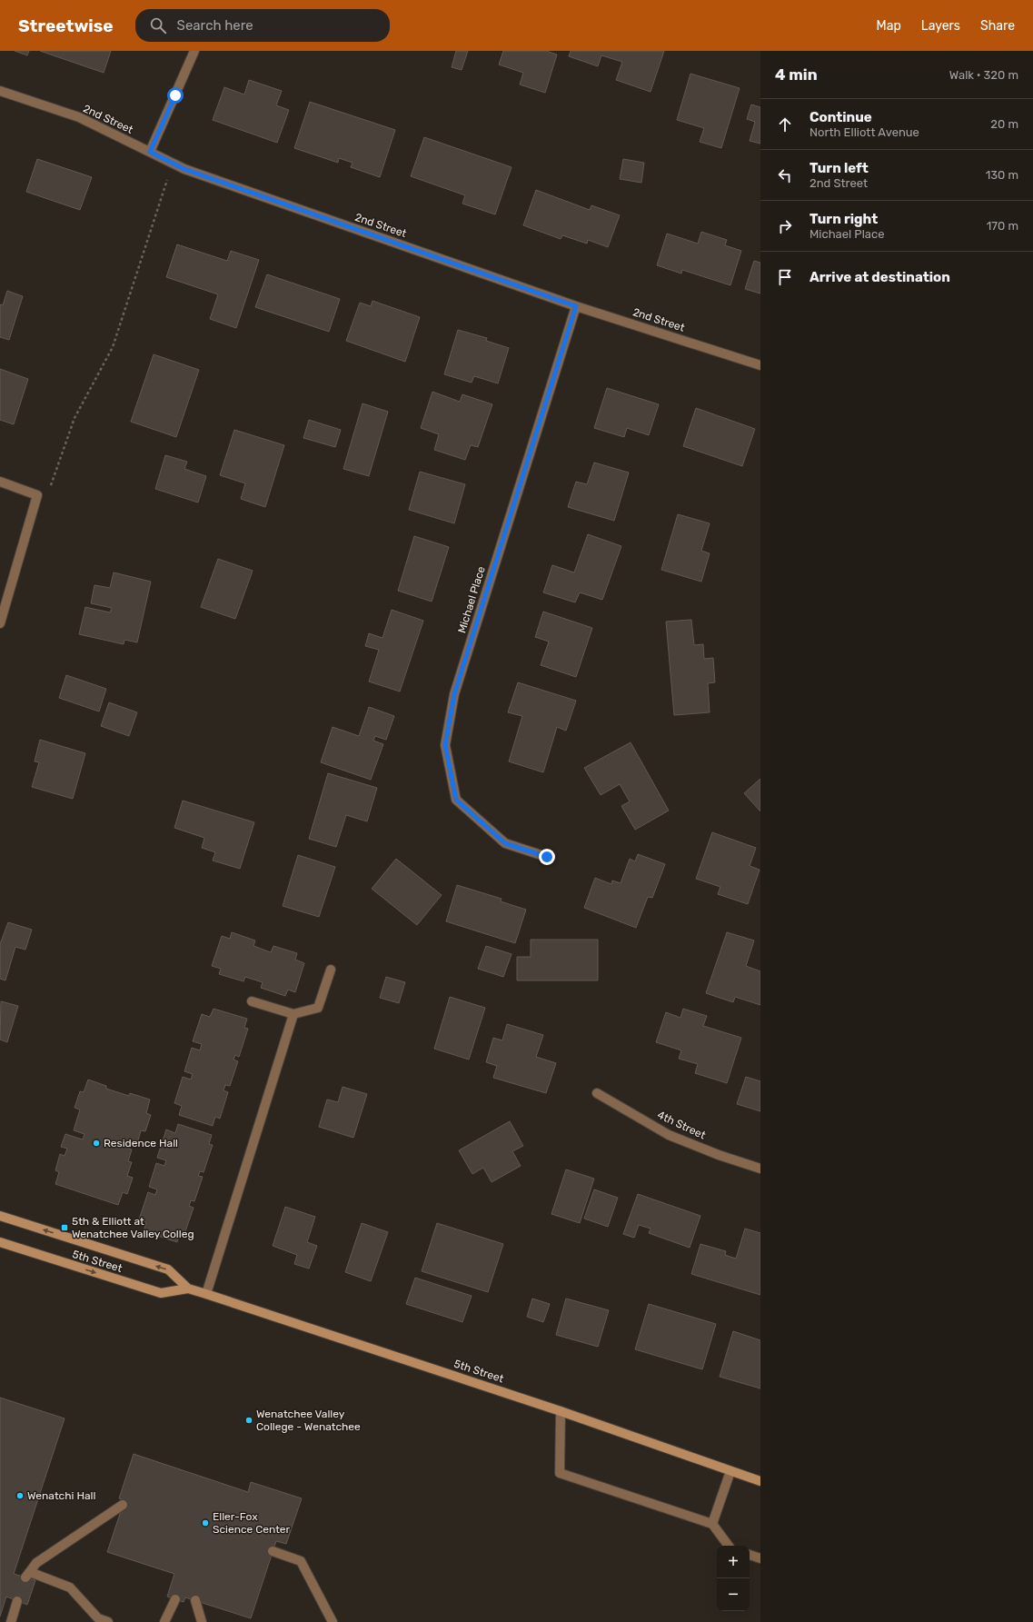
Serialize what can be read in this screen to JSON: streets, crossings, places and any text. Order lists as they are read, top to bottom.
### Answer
{
  "streets": {
    "main road": ["5th Street"],
    "street": ["2nd Street", "Michael Place", "4th Street"]
  },
  "crossings": [
    ["2nd Street", "Michael Place"]
  ],
  "places": {
    "other": [
      "Residence Hall",
      "Wenatchee Valley College - Wenatchee",
      "Wenatchi Hall",
      "Eller-Fox Science Center"
    ],
    "transit": ["5th & Elliott at Wenatchee Valley Colleg"]
  },
  "page": {
    "header": "Streetwise",
    "search": "Search here",
    "nav": ["Map", "Layers", "Share"],
    "heading": ["4 min", "Walk · 320 m"],
    "list": [
      ["Continue", "North Elliott Avenue", "20 m"],
      ["Turn left", "2nd Street", "130 m"],
      ["Turn right", "Michael Place", "170 m"],
      "Arrive at destination"
    ],
    "map_buttons": ["+", "−"]
  }
}
